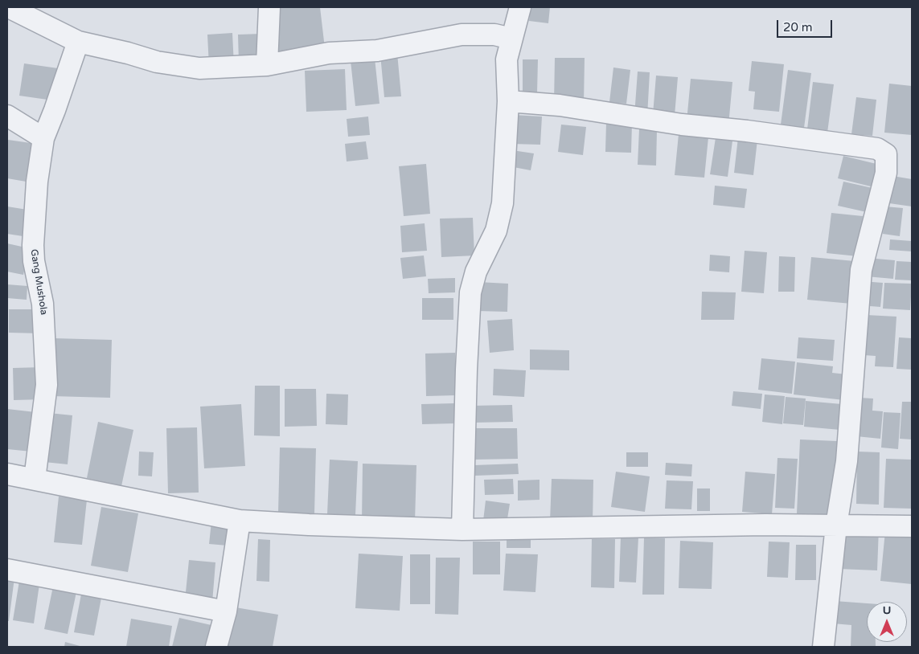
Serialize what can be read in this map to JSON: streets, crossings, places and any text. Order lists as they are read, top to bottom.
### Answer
{
  "streets": {
    "street": ["Gang Mushola"]
  },
  "scale_bar": "20 m",
  "north": "top"
}
